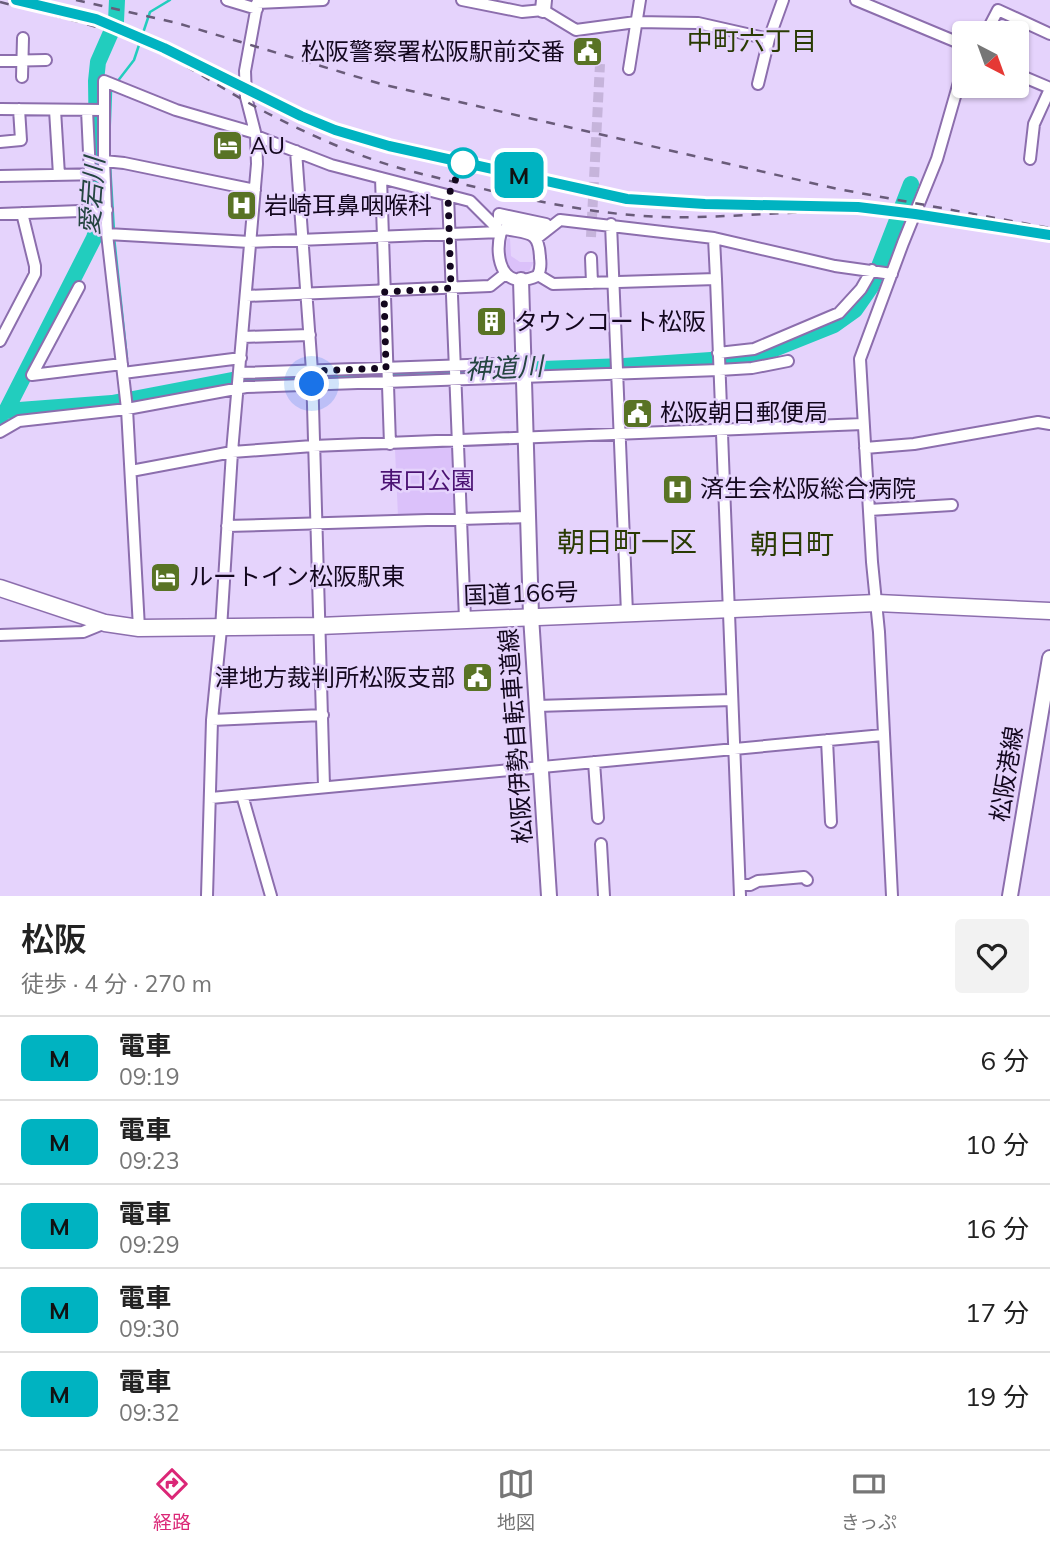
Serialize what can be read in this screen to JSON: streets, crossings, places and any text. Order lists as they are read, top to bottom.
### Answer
{
  "streets": {
    "highway": ["国道166号"],
    "main road": ["松阪伊勢自転車道線", "松阪港線"]
  },
  "crossings": [
    ["国道166号", "松阪伊勢自転車道線"]
  ],
  "districts": ["中町六丁目", "朝日町一区", "朝日町"],
  "water": ["愛宕川", "神道川"],
  "parks": ["東口公園"],
  "places": {
    "public building": ["松阪警察署松阪駅前交番", "松阪朝日郵便局", "津地方裁判所松阪支部"],
    "hotel": ["AU", "ルートイン松阪駅東"],
    "hospital": ["岩崎耳鼻咽喉科", "済生会松阪総合病院"],
    "building": ["タウンコート松阪"]
  },
  "north": "bottom right",
  "page": {
    "on_map": "M",
    "heading": ["松阪", "徒歩 · 4 分 · 270 m"],
    "list": [
      {
        "mark": "M",
        "name": "電車",
        "note": "09:19",
        "value": "6 分"
      },
      {
        "mark": "M",
        "name": "電車",
        "note": "09:23",
        "value": "10 分"
      },
      {
        "mark": "M",
        "name": "電車",
        "note": "09:29",
        "value": "16 分"
      },
      {
        "mark": "M",
        "name": "電車",
        "note": "09:30",
        "value": "17 分"
      },
      {
        "mark": "M",
        "name": "電車",
        "note": "09:32",
        "value": "19 分"
      }
    ],
    "tabs": ["経路", "地図", "きっぷ"]
  }
}
